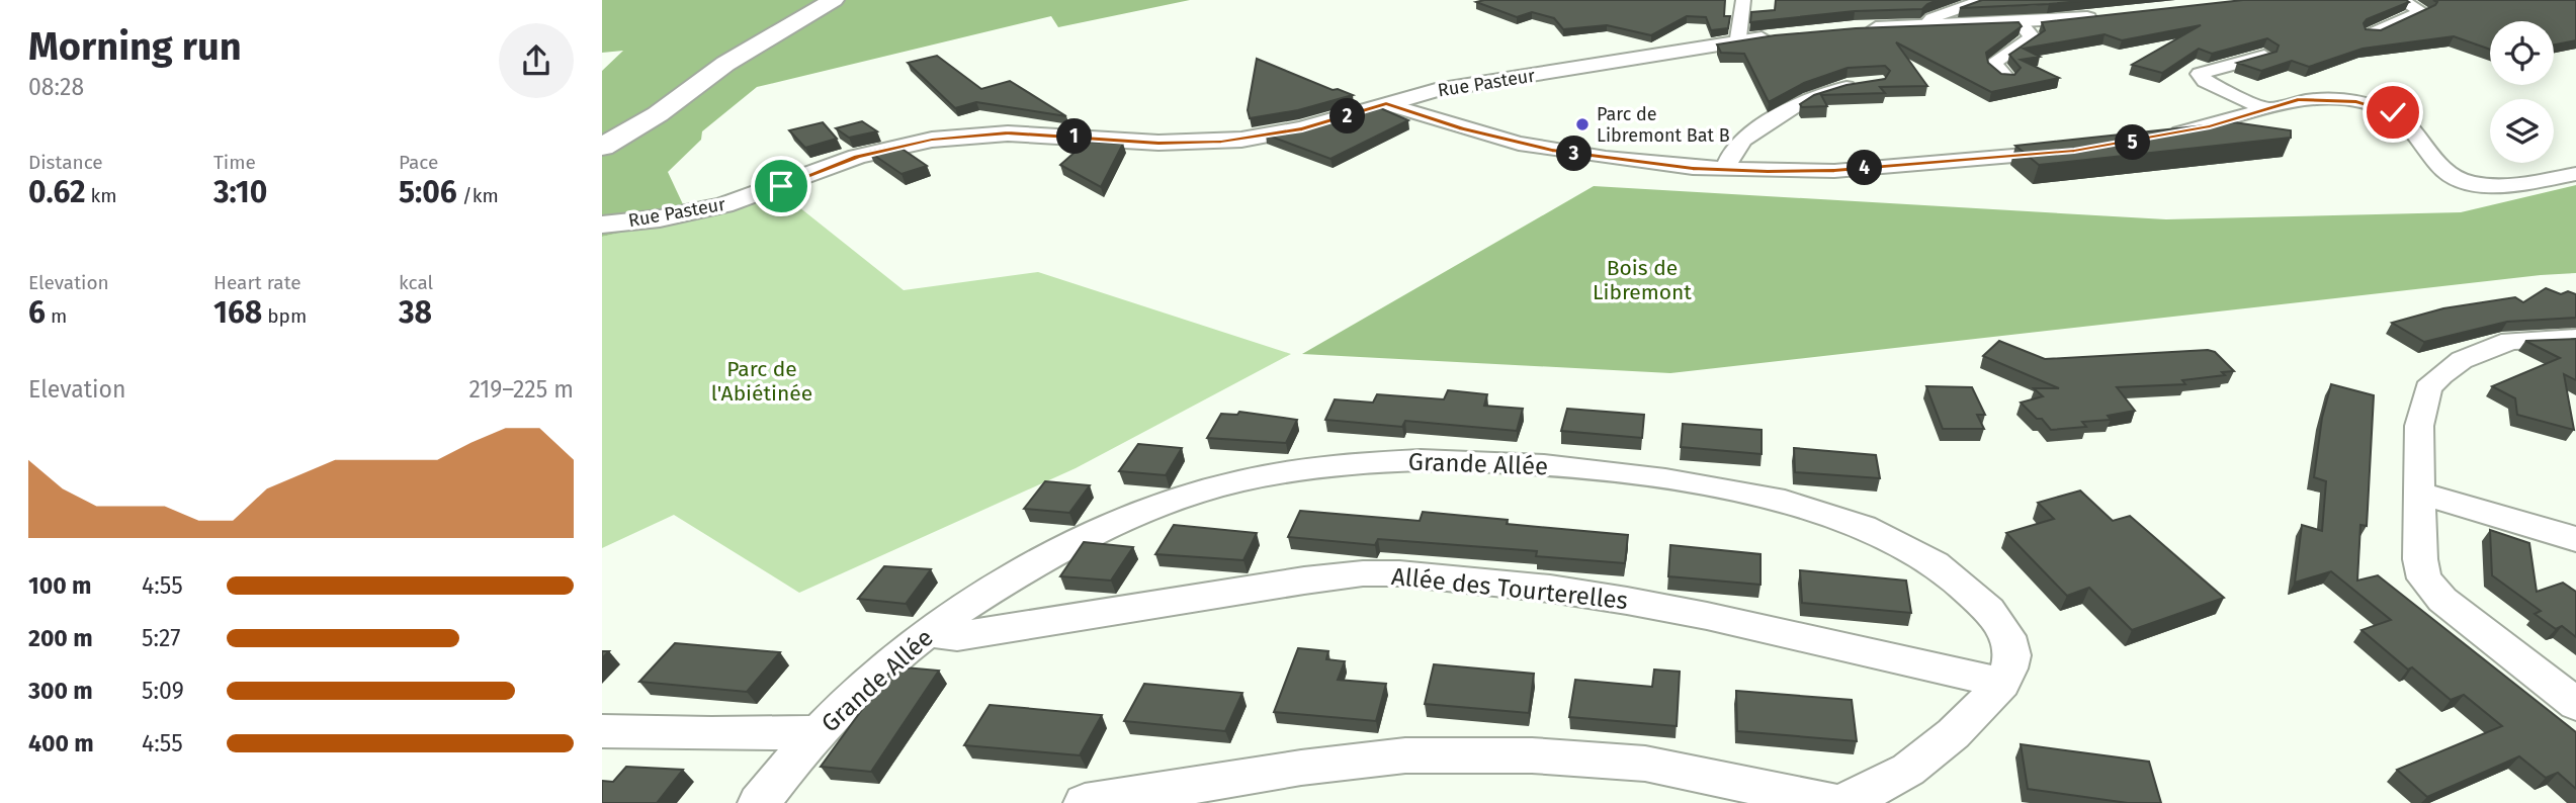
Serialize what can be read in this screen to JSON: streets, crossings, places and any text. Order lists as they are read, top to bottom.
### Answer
{
  "streets": {
    "street": ["Rue Pasteur", "Grande Allée", "Allée des Tourterelles"]
  },
  "crossings": [
    ["Grande Allée", "Allée des Tourterelles"]
  ],
  "parks": ["Bois de Libremont", "Parc de l'Abiétinée"],
  "places": ["Parc de Libremont Bat B"],
  "page": {
    "heading": ["Morning run", "08:28"],
    "pins": [
      "2",
      "1",
      "5",
      "3",
      "4"
    ],
    "stats": [
      ["Distance", "0.62 km"],
      ["Time", "3:10"],
      ["Pace", "5:06 /km"],
      ["Elevation", "6 m"],
      ["Heart rate", "168 bpm"],
      ["kcal", "38"]
    ],
    "chart": ["Elevation", "219–225 m"],
    "list": [
      {
        "name": "100 m",
        "note": "4:55"
      },
      {
        "name": "200 m",
        "note": "5:27"
      },
      {
        "name": "300 m",
        "note": "5:09"
      },
      {
        "name": "400 m",
        "note": "4:55"
      }
    ]
  }
}
